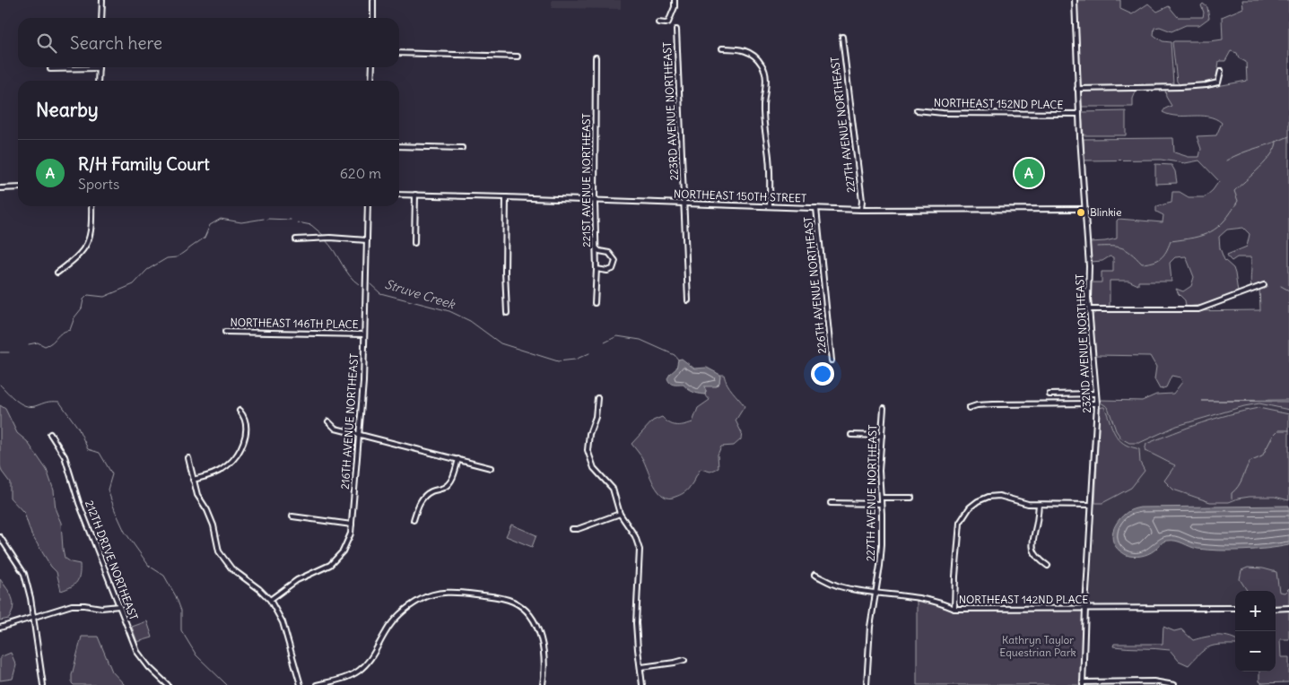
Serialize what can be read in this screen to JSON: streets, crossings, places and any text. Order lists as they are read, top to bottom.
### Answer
{
  "streets": {
    "street": [
      "NORTHEAST 152ND PLACE",
      "223RD AVENUE NORTHEAST",
      "227TH AVENUE NORTHEAST",
      "221ST AVENUE NORTHEAST",
      "NORTHEAST 150TH STREET",
      "226TH AVENUE NORTHEAST",
      "NORTHEAST 146TH PLACE",
      "232ND AVENUE NORTHEAST",
      "216TH AVENUE NORTHEAST",
      "212TH DRIVE NORTHEAST",
      "NORTHEAST 142ND PLACE"
    ]
  },
  "crossings": [
    ["NORTHEAST 152ND PLACE", "232ND AVENUE NORTHEAST"],
    ["223RD AVENUE NORTHEAST", "NORTHEAST 150TH STREET"],
    ["227TH AVENUE NORTHEAST", "NORTHEAST 150TH STREET"],
    ["227TH AVENUE NORTHEAST", "NORTHEAST 142ND PLACE"],
    ["221ST AVENUE NORTHEAST", "NORTHEAST 150TH STREET"],
    ["NORTHEAST 150TH STREET", "226TH AVENUE NORTHEAST"],
    ["NORTHEAST 150TH STREET", "232ND AVENUE NORTHEAST"],
    ["NORTHEAST 146TH PLACE", "216TH AVENUE NORTHEAST"],
    ["232ND AVENUE NORTHEAST", "NORTHEAST 142ND PLACE"]
  ],
  "water": ["Struve Creek"],
  "parks": ["Kathryn Taylor Equestrian Park"],
  "places": ["Blinkie"],
  "page": {
    "search": "Search here",
    "heading": "Nearby",
    "list": [
      {
        "mark": "A",
        "name": "R/H Family Court",
        "note": "Sports",
        "value": "620 m"
      }
    ],
    "pins": "A",
    "map_buttons": ["+", "−"]
  }
}
